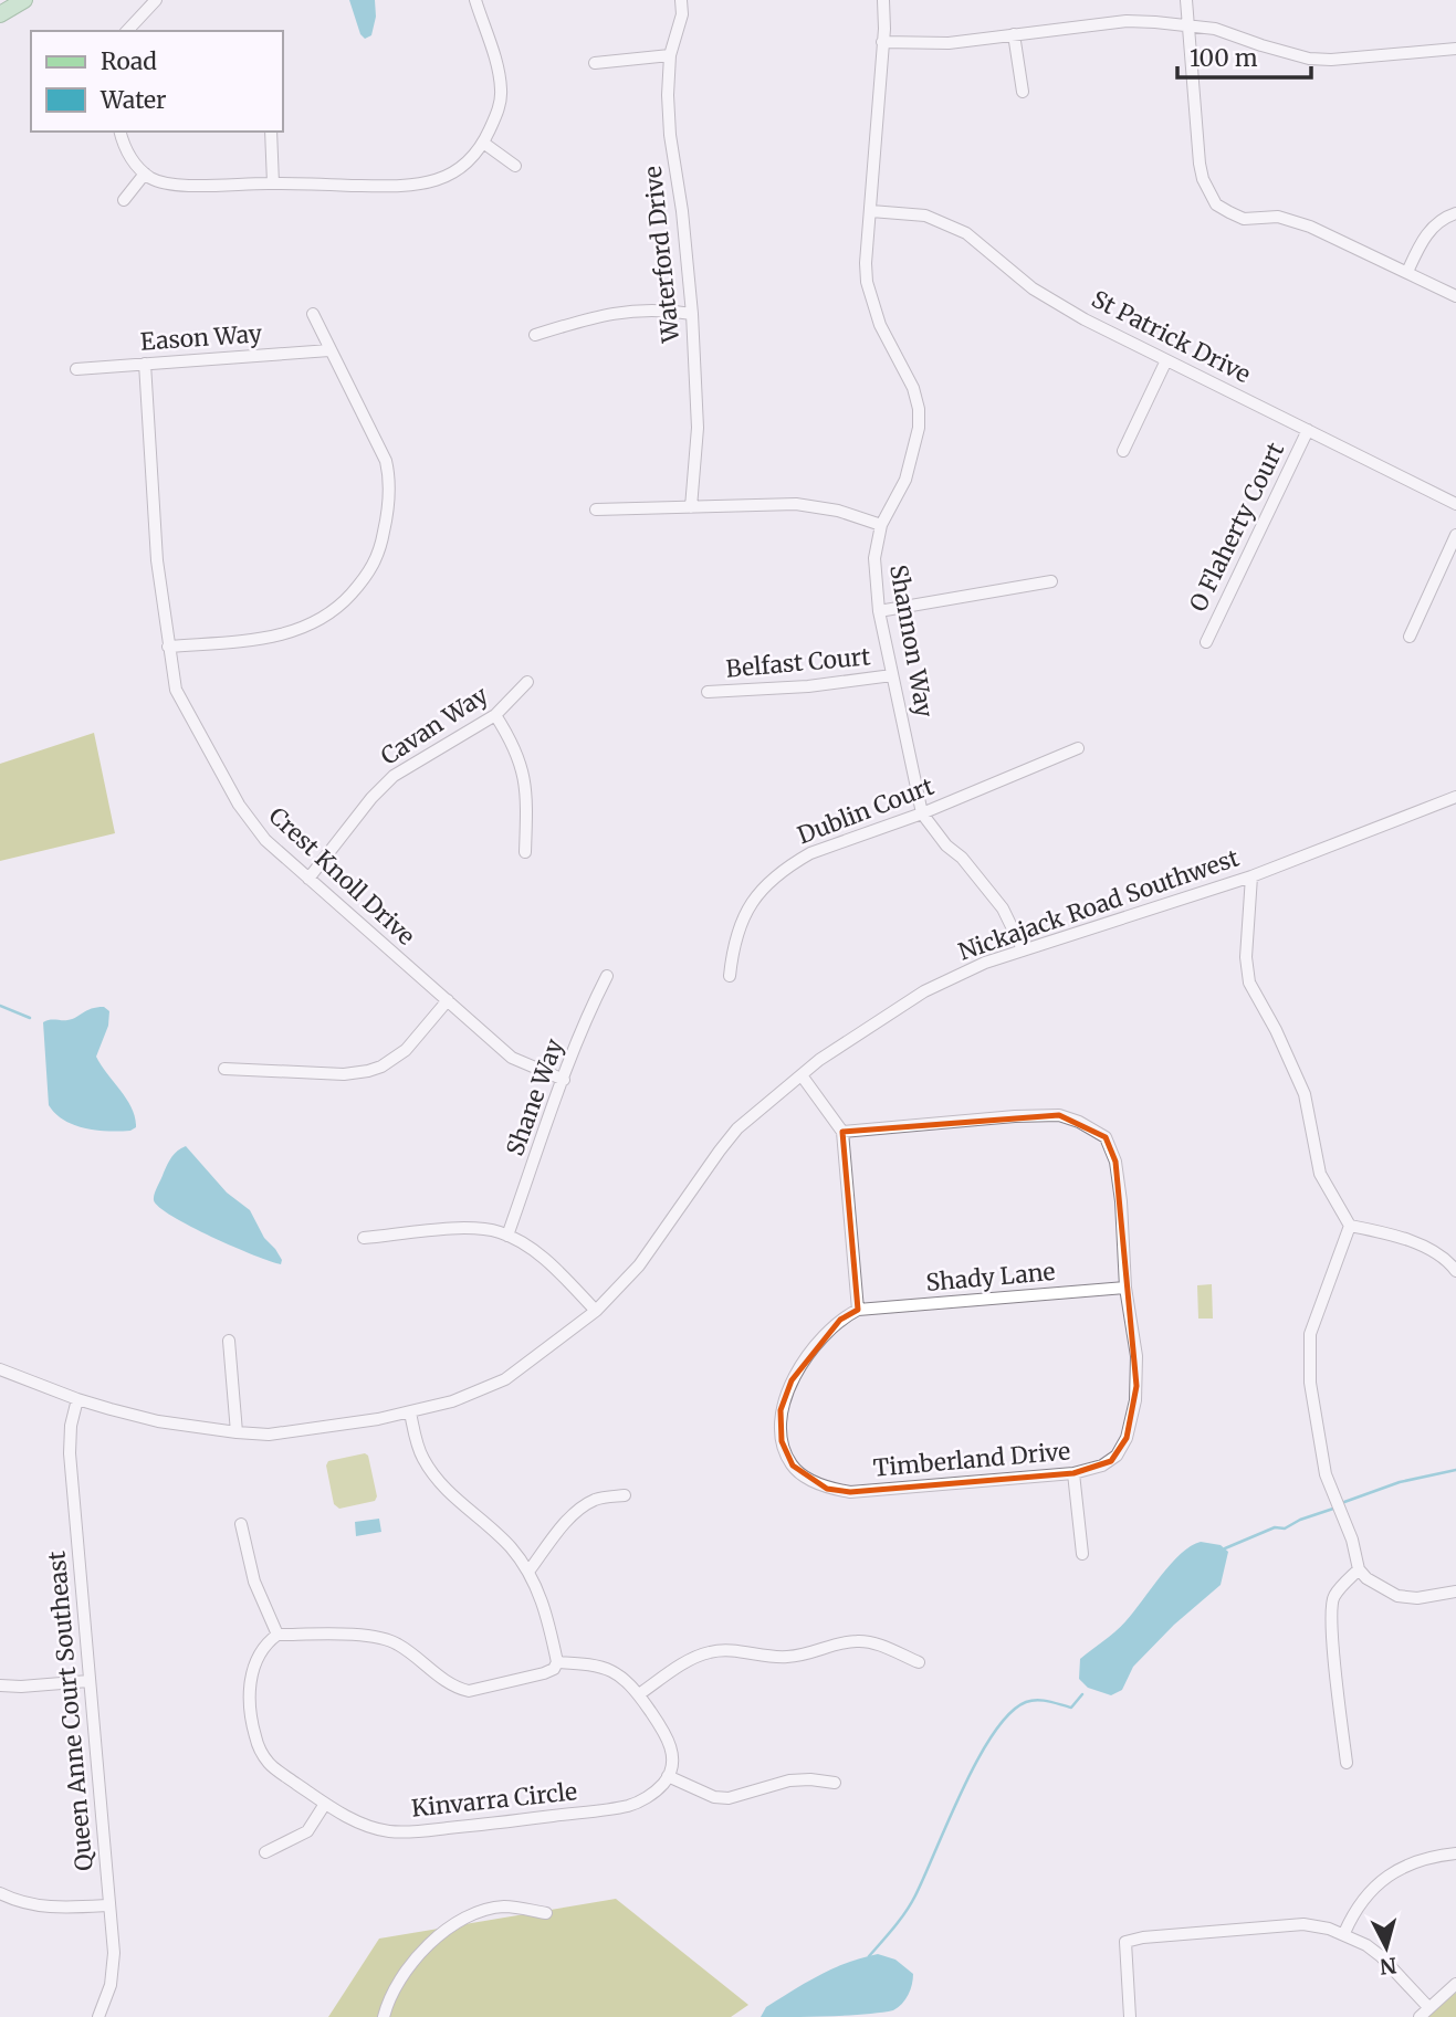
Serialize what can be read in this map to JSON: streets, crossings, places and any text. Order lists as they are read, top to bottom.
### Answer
{
  "streets": {
    "street": [
      "Waterford Drive",
      "St Patrick Drive",
      "Eason Way",
      "O Flaherty Court",
      "Shannon Way",
      "Belfast Court",
      "Cavan Way",
      "Dublin Court",
      "Crest Knoll Drive",
      "Nickajack Road Southwest",
      "Shane Way",
      "Shady Lane",
      "Timberland Drive",
      "Queen Anne Court Southeast",
      "Kinvarra Circle"
    ]
  },
  "crossings": [
    ["St Patrick Drive", "O Flaherty Court"],
    ["St Patrick Drive", "Shannon Way"],
    ["Eason Way", "Crest Knoll Drive"],
    ["Shannon Way", "Belfast Court"],
    ["Shannon Way", "Dublin Court"],
    ["Shannon Way", "Nickajack Road Southwest"],
    ["Cavan Way", "Crest Knoll Drive"],
    ["Crest Knoll Drive", "Shane Way"],
    ["Nickajack Road Southwest", "Queen Anne Court Southeast"],
    ["Shady Lane", "Timberland Drive"]
  ],
  "legend": ["Road", "Water"],
  "scale_bar": "100 m",
  "north": "bottom"
}
